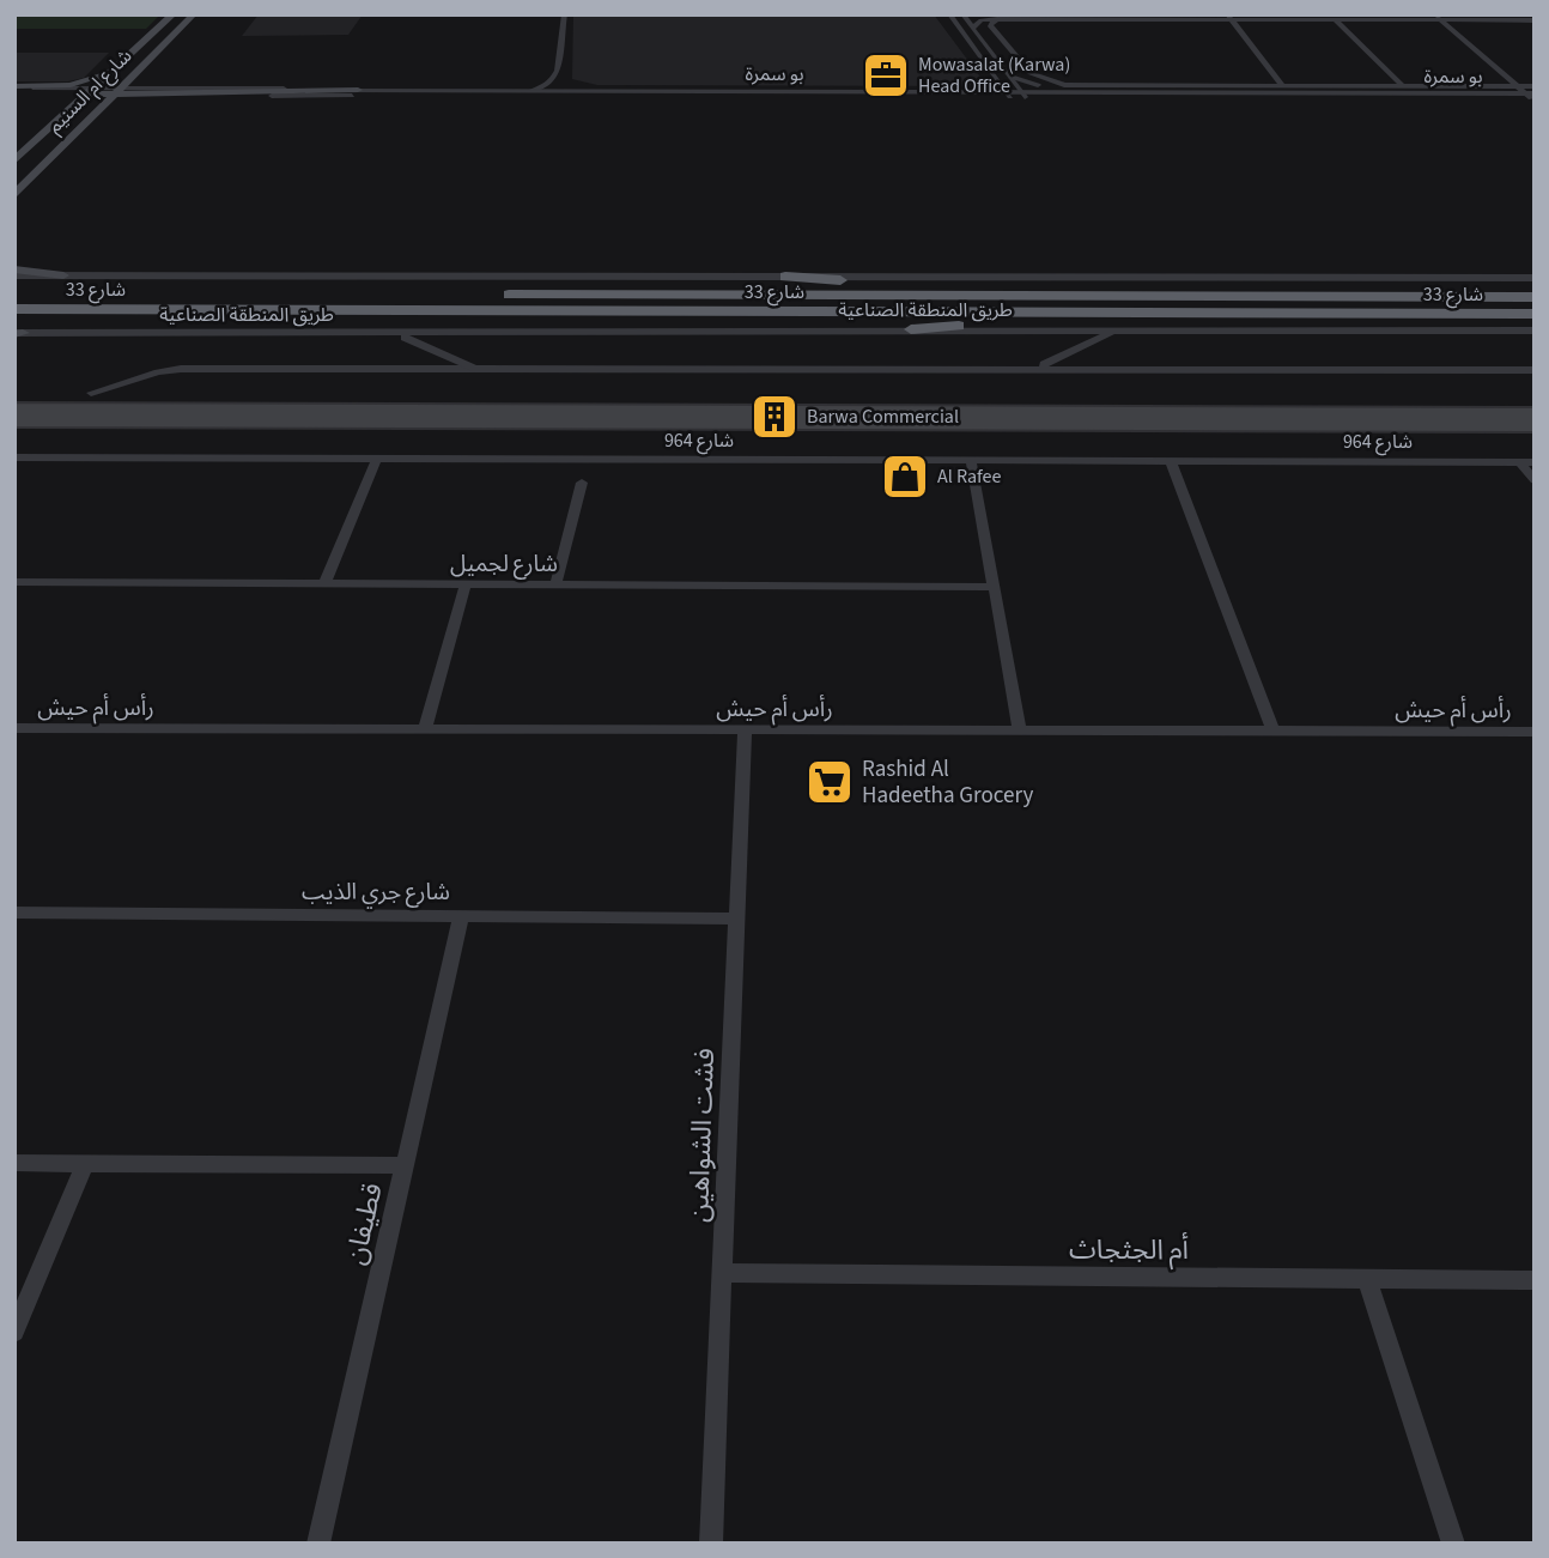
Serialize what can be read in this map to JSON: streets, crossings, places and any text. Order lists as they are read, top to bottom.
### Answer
{
  "streets": {
    "highway": ["شارع 33"],
    "main road": ["شارع ام السنيم"],
    "street": [
      "بو سمرة",
      "طريق المنطقة الصناعية",
      "شارع 964",
      "شارع لجميل",
      "رأس أم حيش",
      "شارع جري الذيب",
      "فشت الشواهين",
      "قطيفان",
      "أم الجثجاث"
    ]
  },
  "crossings": [
    ["بو سمرة", "شارع ام السنيم"],
    ["شارع 33", "طريق المنطقة الصناعية"],
    ["رأس أم حيش", "فشت الشواهين"],
    ["شارع جري الذيب", "فشت الشواهين"],
    ["شارع جري الذيب", "قطيفان"],
    ["فشت الشواهين", "أم الجثجاث"]
  ],
  "places": {
    "office": ["Mowasalat (Karwa) Head Office"],
    "building": ["Barwa Commercial"],
    "shop": ["Al Rafee"],
    "supermarket": ["Rashid Al Hadeetha Grocery"]
  }
}
